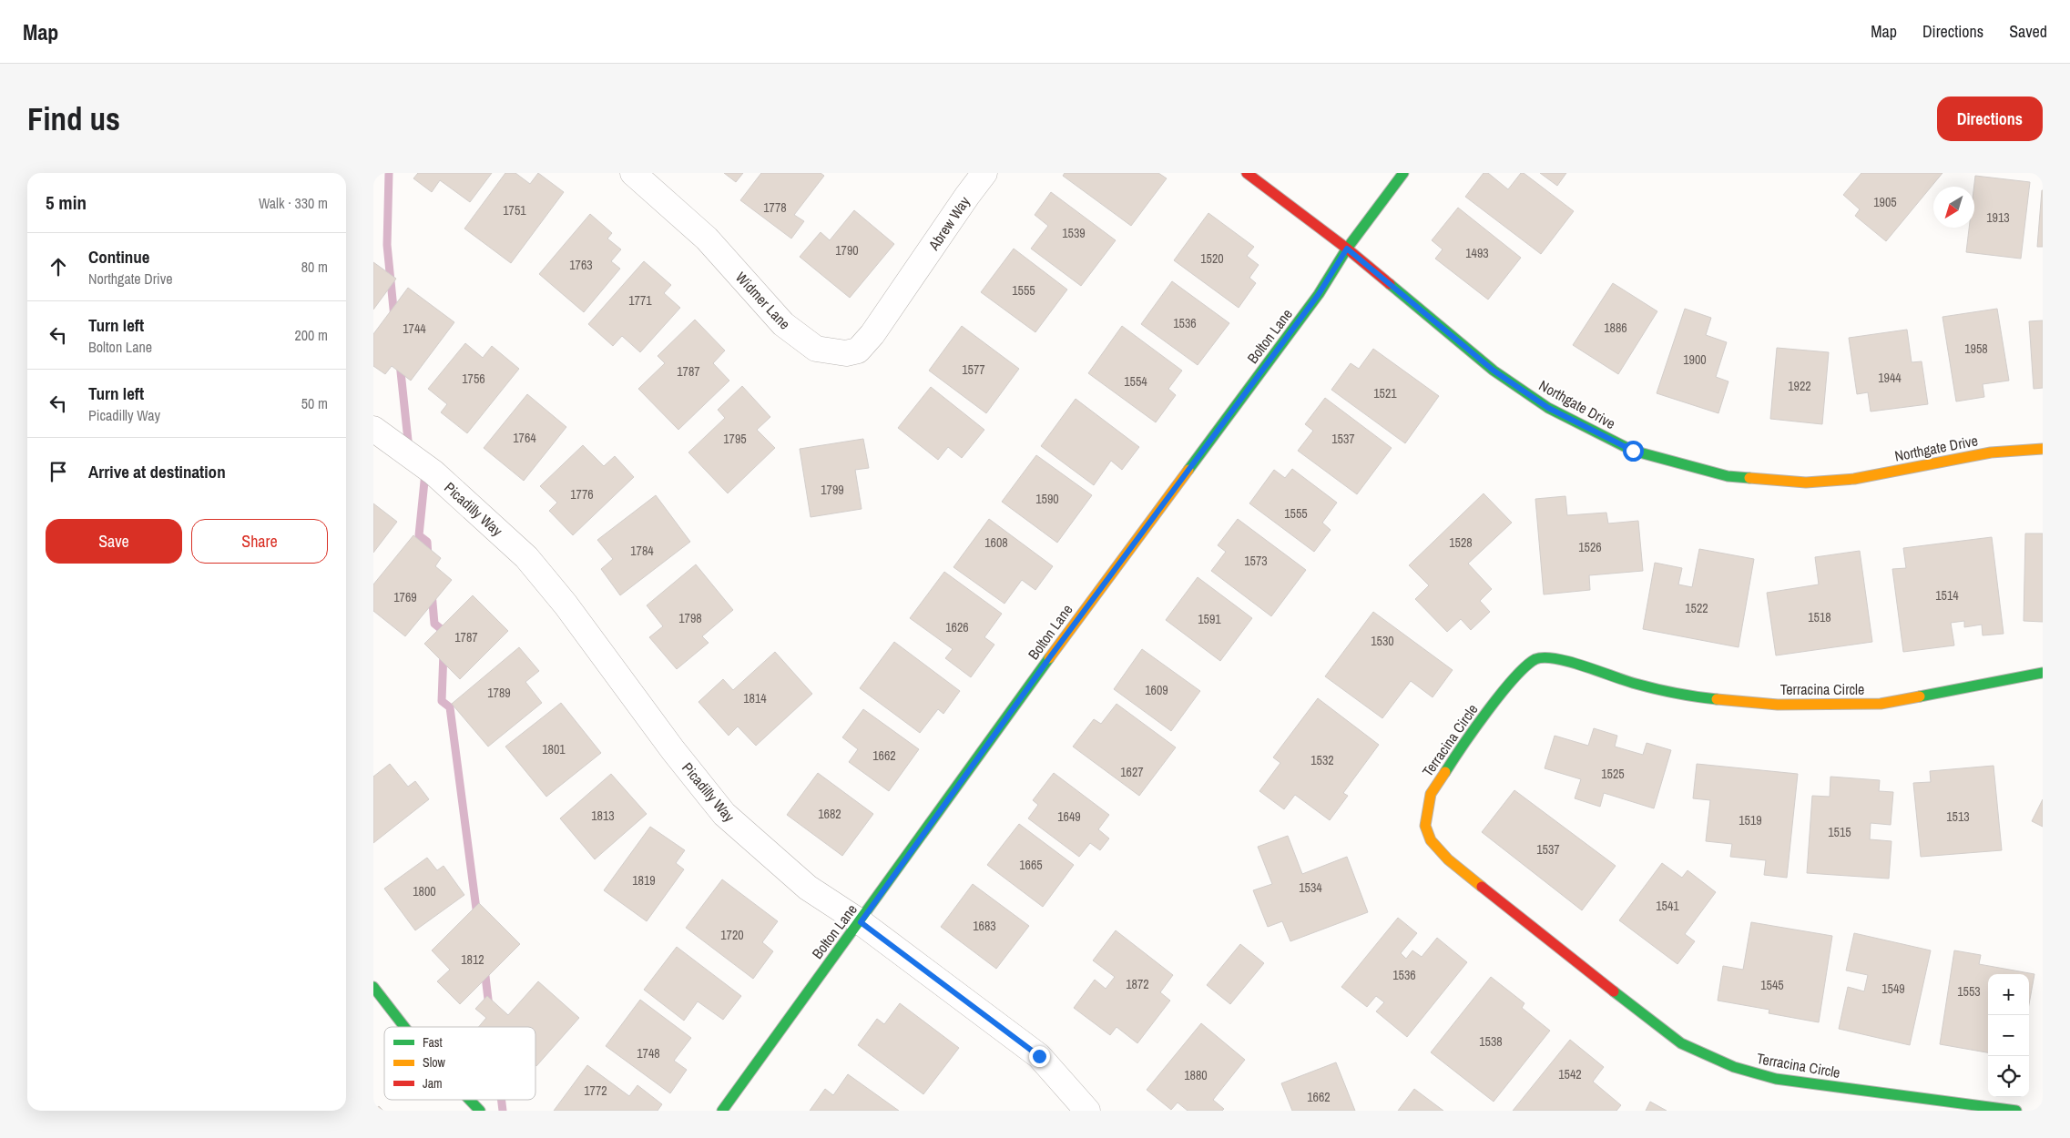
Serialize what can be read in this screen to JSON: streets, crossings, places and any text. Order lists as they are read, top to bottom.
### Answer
{
  "streets": {
    "street": [
      "Abrew Way",
      "Widmer Lane",
      "Bolton Lane",
      "Northgate Drive",
      "Picadilly Way",
      "Terracina Circle"
    ]
  },
  "crossings": [
    ["Abrew Way", "Widmer Lane"],
    ["Bolton Lane", "Northgate Drive"],
    ["Bolton Lane", "Picadilly Way"]
  ],
  "house_numbers": [
    "1905",
    "1778",
    "1751",
    "1913",
    "1539",
    "1790",
    "1493",
    "1520",
    "1763",
    "1555",
    "1771",
    "1536",
    "1886",
    "1744",
    "1958",
    "1900",
    "1577",
    "1787",
    "1944",
    "1756",
    "1554",
    "1922",
    "1521",
    "1764",
    "1795",
    "1537",
    "1799",
    "1776",
    "1590",
    "1555",
    "1608",
    "1528",
    "1526",
    "1784",
    "1573",
    "1514",
    "1769",
    "1522",
    "1518",
    "1798",
    "1591",
    "1626",
    "1787",
    "1530",
    "1609",
    "1789",
    "1814",
    "1801",
    "1662",
    "1532",
    "1627",
    "1525",
    "1682",
    "1813",
    "1649",
    "1513",
    "1519",
    "1515",
    "1537",
    "1665",
    "1819",
    "1534",
    "1800",
    "1541",
    "1683",
    "1720",
    "1812",
    "1536",
    "1872",
    "1545",
    "1549",
    "1553",
    "1538",
    "1748",
    "1542",
    "1880",
    "1772",
    "1662"
  ],
  "legend": ["Fast", "Slow", "Jam"],
  "north": "bottom left",
  "page": {
    "header": "Map",
    "nav": ["Map", "Directions", "Saved"],
    "buttons": [
      "Directions",
      ["Save", "Share"]
    ],
    "title": "Find us",
    "heading": ["5 min", "Walk · 330 m"],
    "list": [
      ["Continue", "Northgate Drive", "80 m"],
      ["Turn left", "Bolton Lane", "200 m"],
      ["Turn left", "Picadilly Way", "50 m"],
      "Arrive at destination"
    ],
    "map_buttons": ["+", "−"]
  }
}
